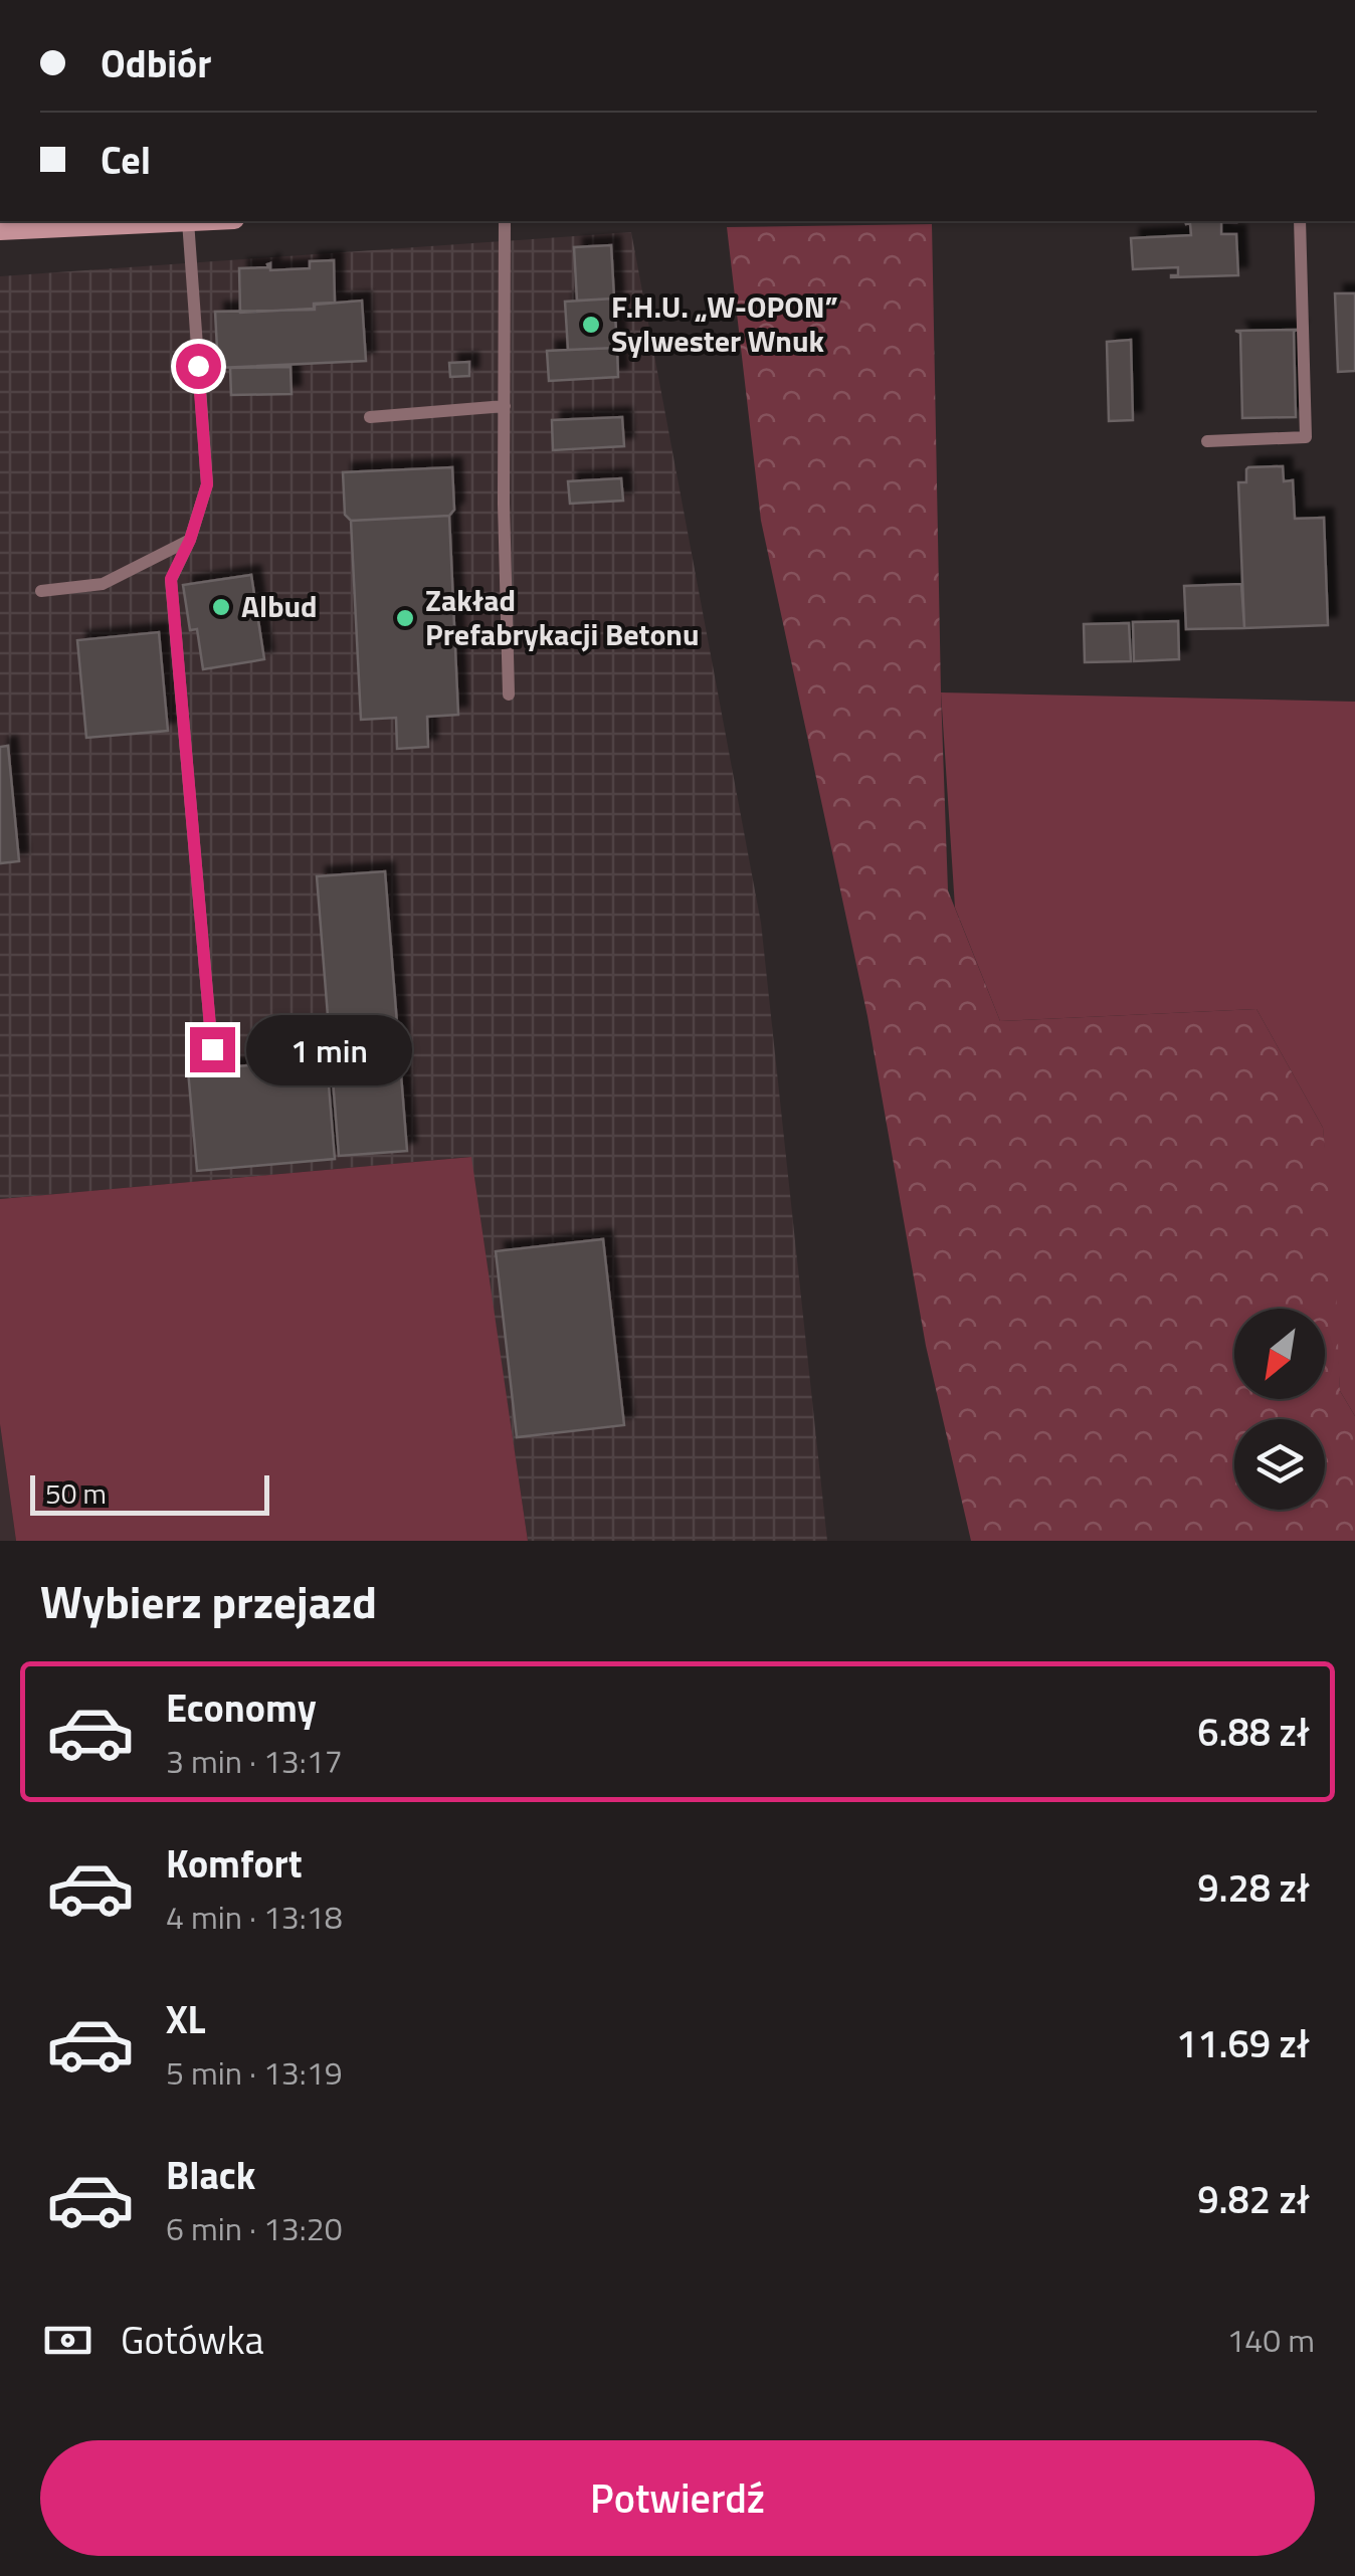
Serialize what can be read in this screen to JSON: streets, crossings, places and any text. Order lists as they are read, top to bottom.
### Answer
{
  "places": ["F.H.U. „W-OPON” Sylwester Wnuk", "Albud", "Zakład Prefabrykacji Betonu"],
  "scale_bar": "50 m",
  "north": "bottom left",
  "page": {
    "banner": ["Odbiór", "Cel"],
    "bubble": "1 min",
    "scale": "50 m",
    "heading": "Wybierz przejazd",
    "list": [
      {
        "name": "Economy",
        "note": "3 min · 13:17",
        "value": "6.88 zł"
      },
      {
        "name": "Komfort",
        "note": "4 min · 13:18",
        "value": "9.28 zł"
      },
      {
        "name": "XL",
        "note": "5 min · 13:19",
        "value": "11.69 zł"
      },
      {
        "name": "Black",
        "note": "6 min · 13:20",
        "value": "9.82 zł"
      }
    ],
    "pay": ["Gotówka", "140 m"],
    "buttons": "Potwierdź"
  }
}
